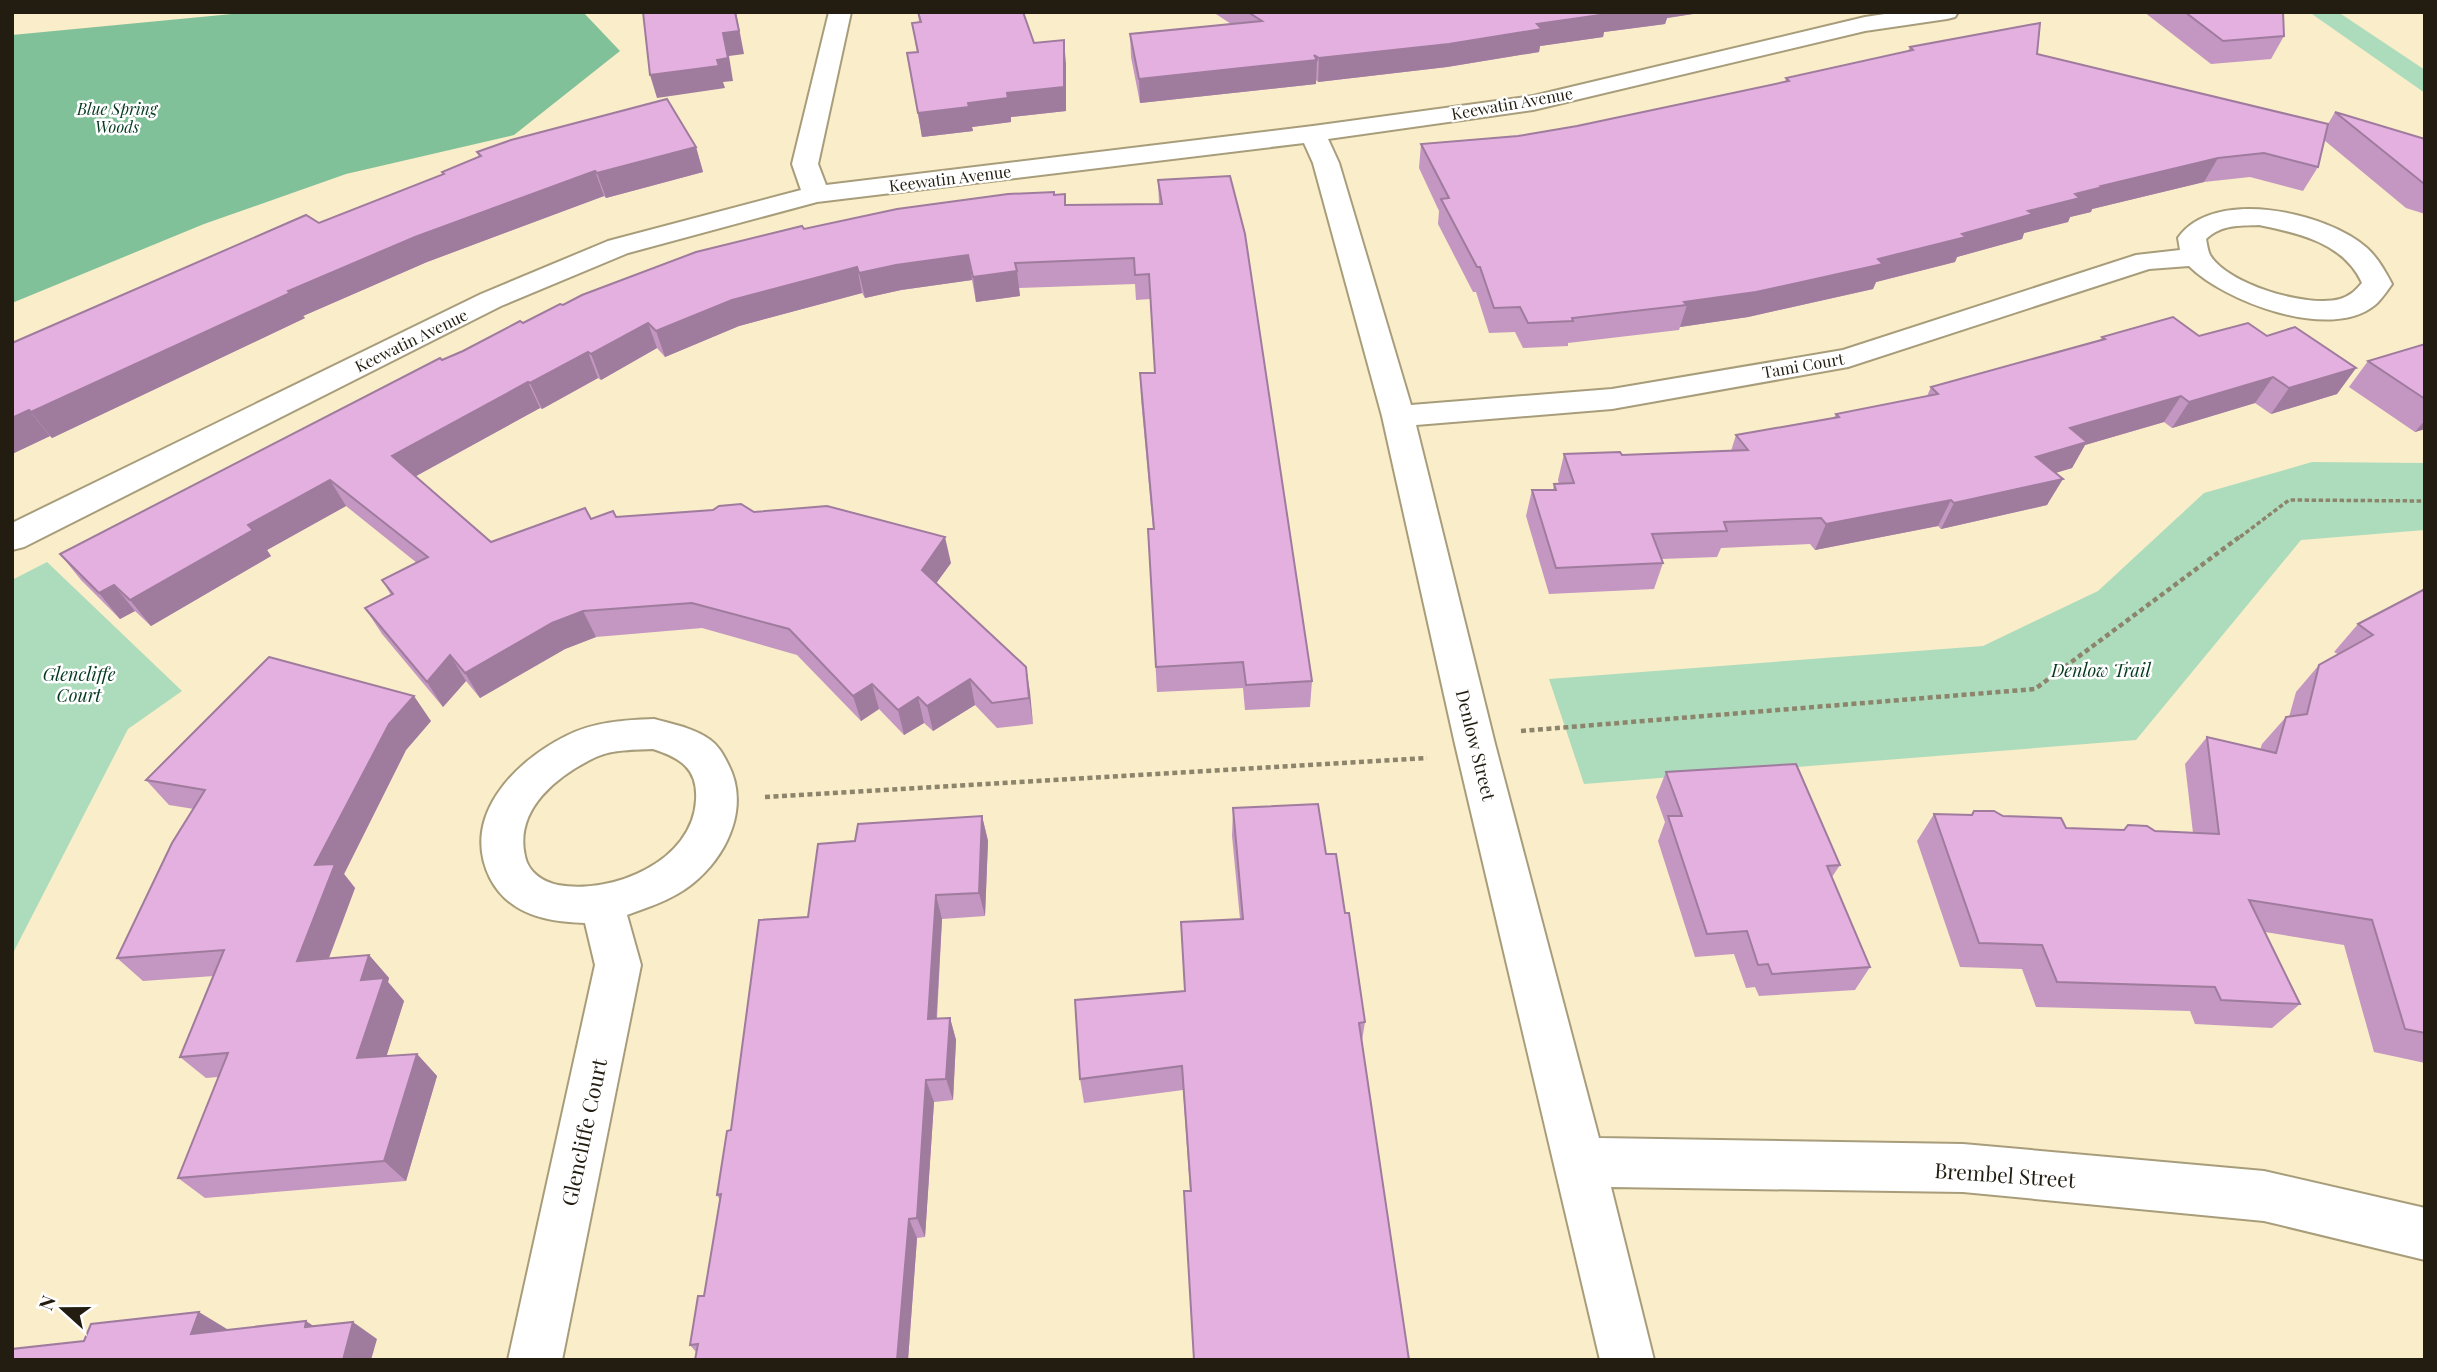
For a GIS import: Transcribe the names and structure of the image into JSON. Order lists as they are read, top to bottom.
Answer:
{
  "streets": {
    "street": [
      "Keewatin Avenue",
      "Tami Court",
      "Denlow Street",
      "Glencliffe Court",
      "Brembel Street"
    ]
  },
  "crossings": [
    ["Keewatin Avenue", "Denlow Street"],
    ["Tami Court", "Denlow Street"],
    ["Denlow Street", "Brembel Street"]
  ],
  "parks": ["Blue Spring Woods", "Denlow Trail", "Glencliffe Court"],
  "north": "left"
}
